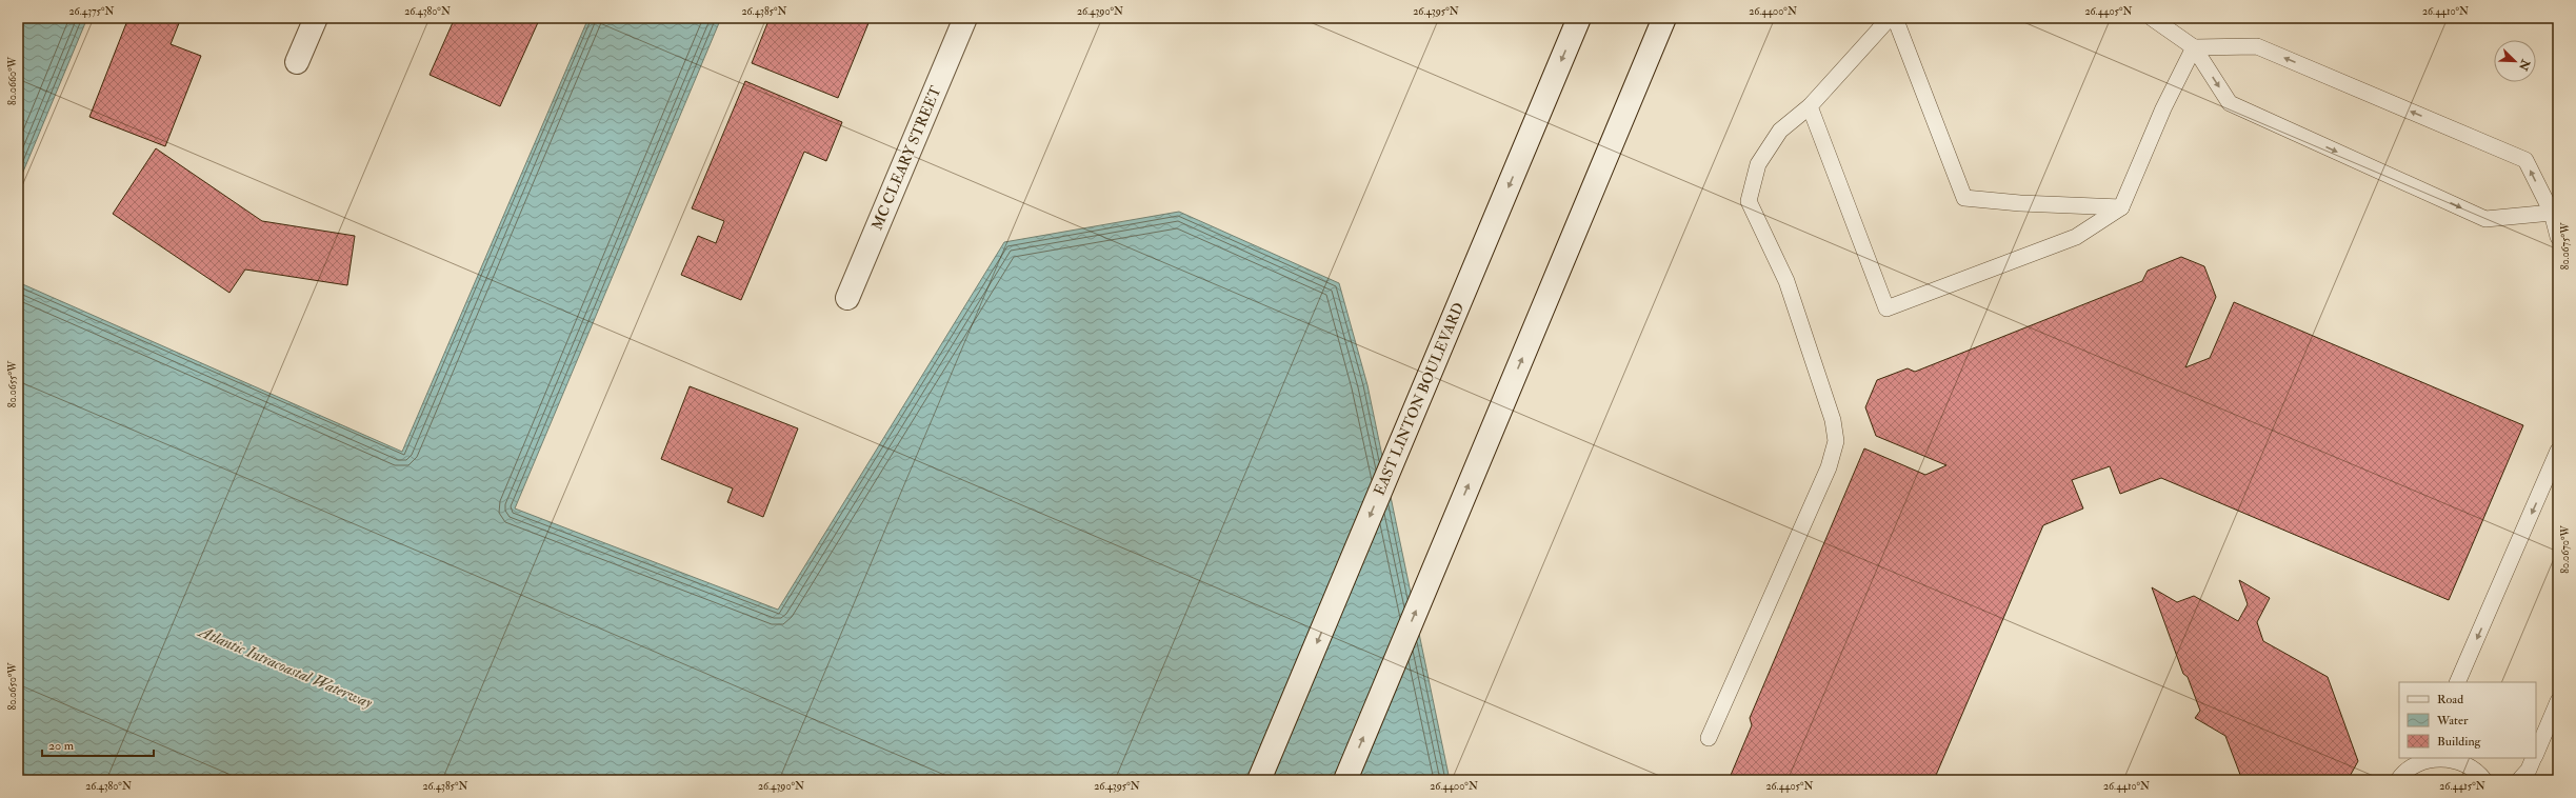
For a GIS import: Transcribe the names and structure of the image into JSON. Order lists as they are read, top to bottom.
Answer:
{
  "streets": {
    "main road": ["MC CLEARY STREET", "EAST LINTON BOULEVARD"]
  },
  "water": ["Atlantic Intracoastal Waterway"],
  "legend": ["Road", "Water", "Building"],
  "scale_bar": "20 m",
  "north": "bottom right",
  "coordinates": [
    "26.4375°N",
    "26.4380°N",
    "26.4385°N",
    "26.4390°N",
    "26.4395°N",
    "26.4400°N",
    "26.4405°N",
    "26.4410°N",
    "80.0660°W",
    "80.0675°W",
    "80.0655°W",
    "80.0670°W",
    "80.0650°W",
    "26.4415°N"
  ]
}
